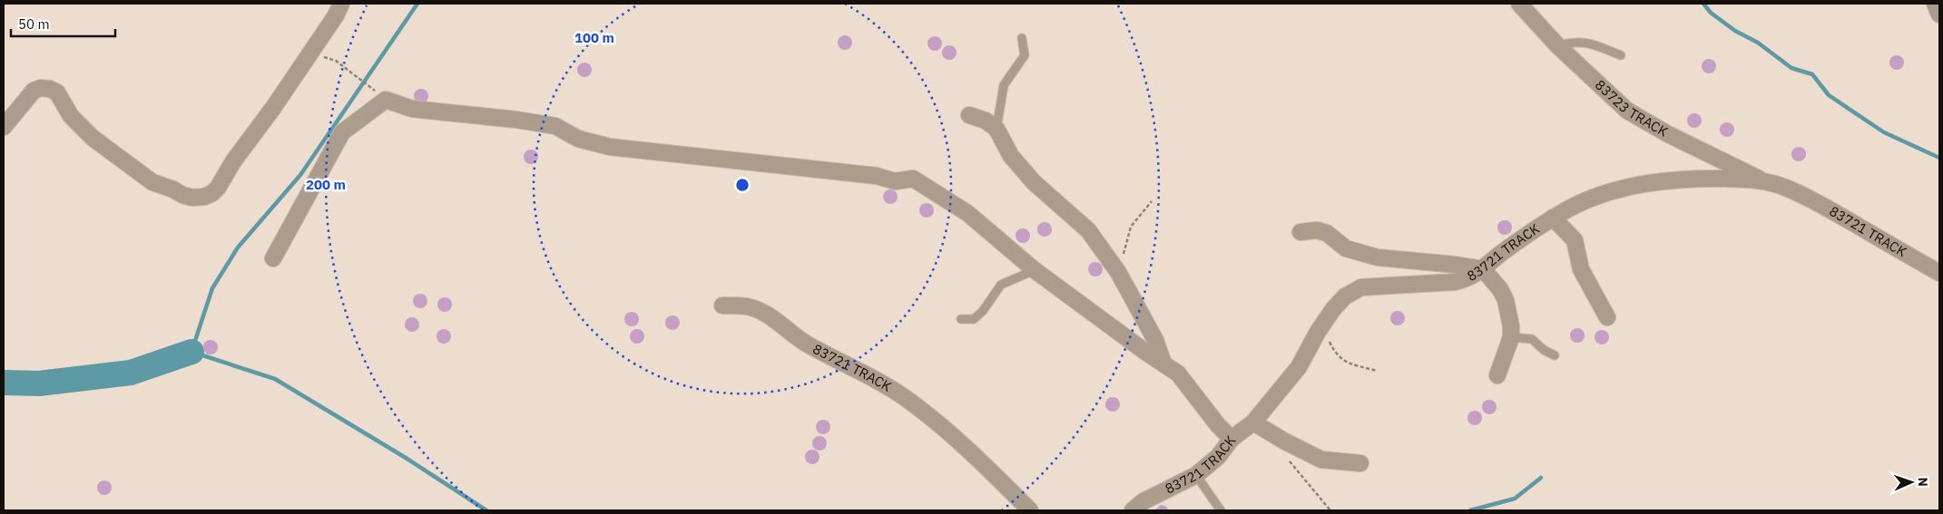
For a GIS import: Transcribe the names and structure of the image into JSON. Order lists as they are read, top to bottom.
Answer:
{
  "streets": {
    "street": ["83723 TRACK", "83721 TRACK"]
  },
  "crossings": [
    ["83723 TRACK", "83721 TRACK"]
  ],
  "scale_bar": "50 m",
  "north": "right",
  "rings": ["100 m", "200 m"]
}
